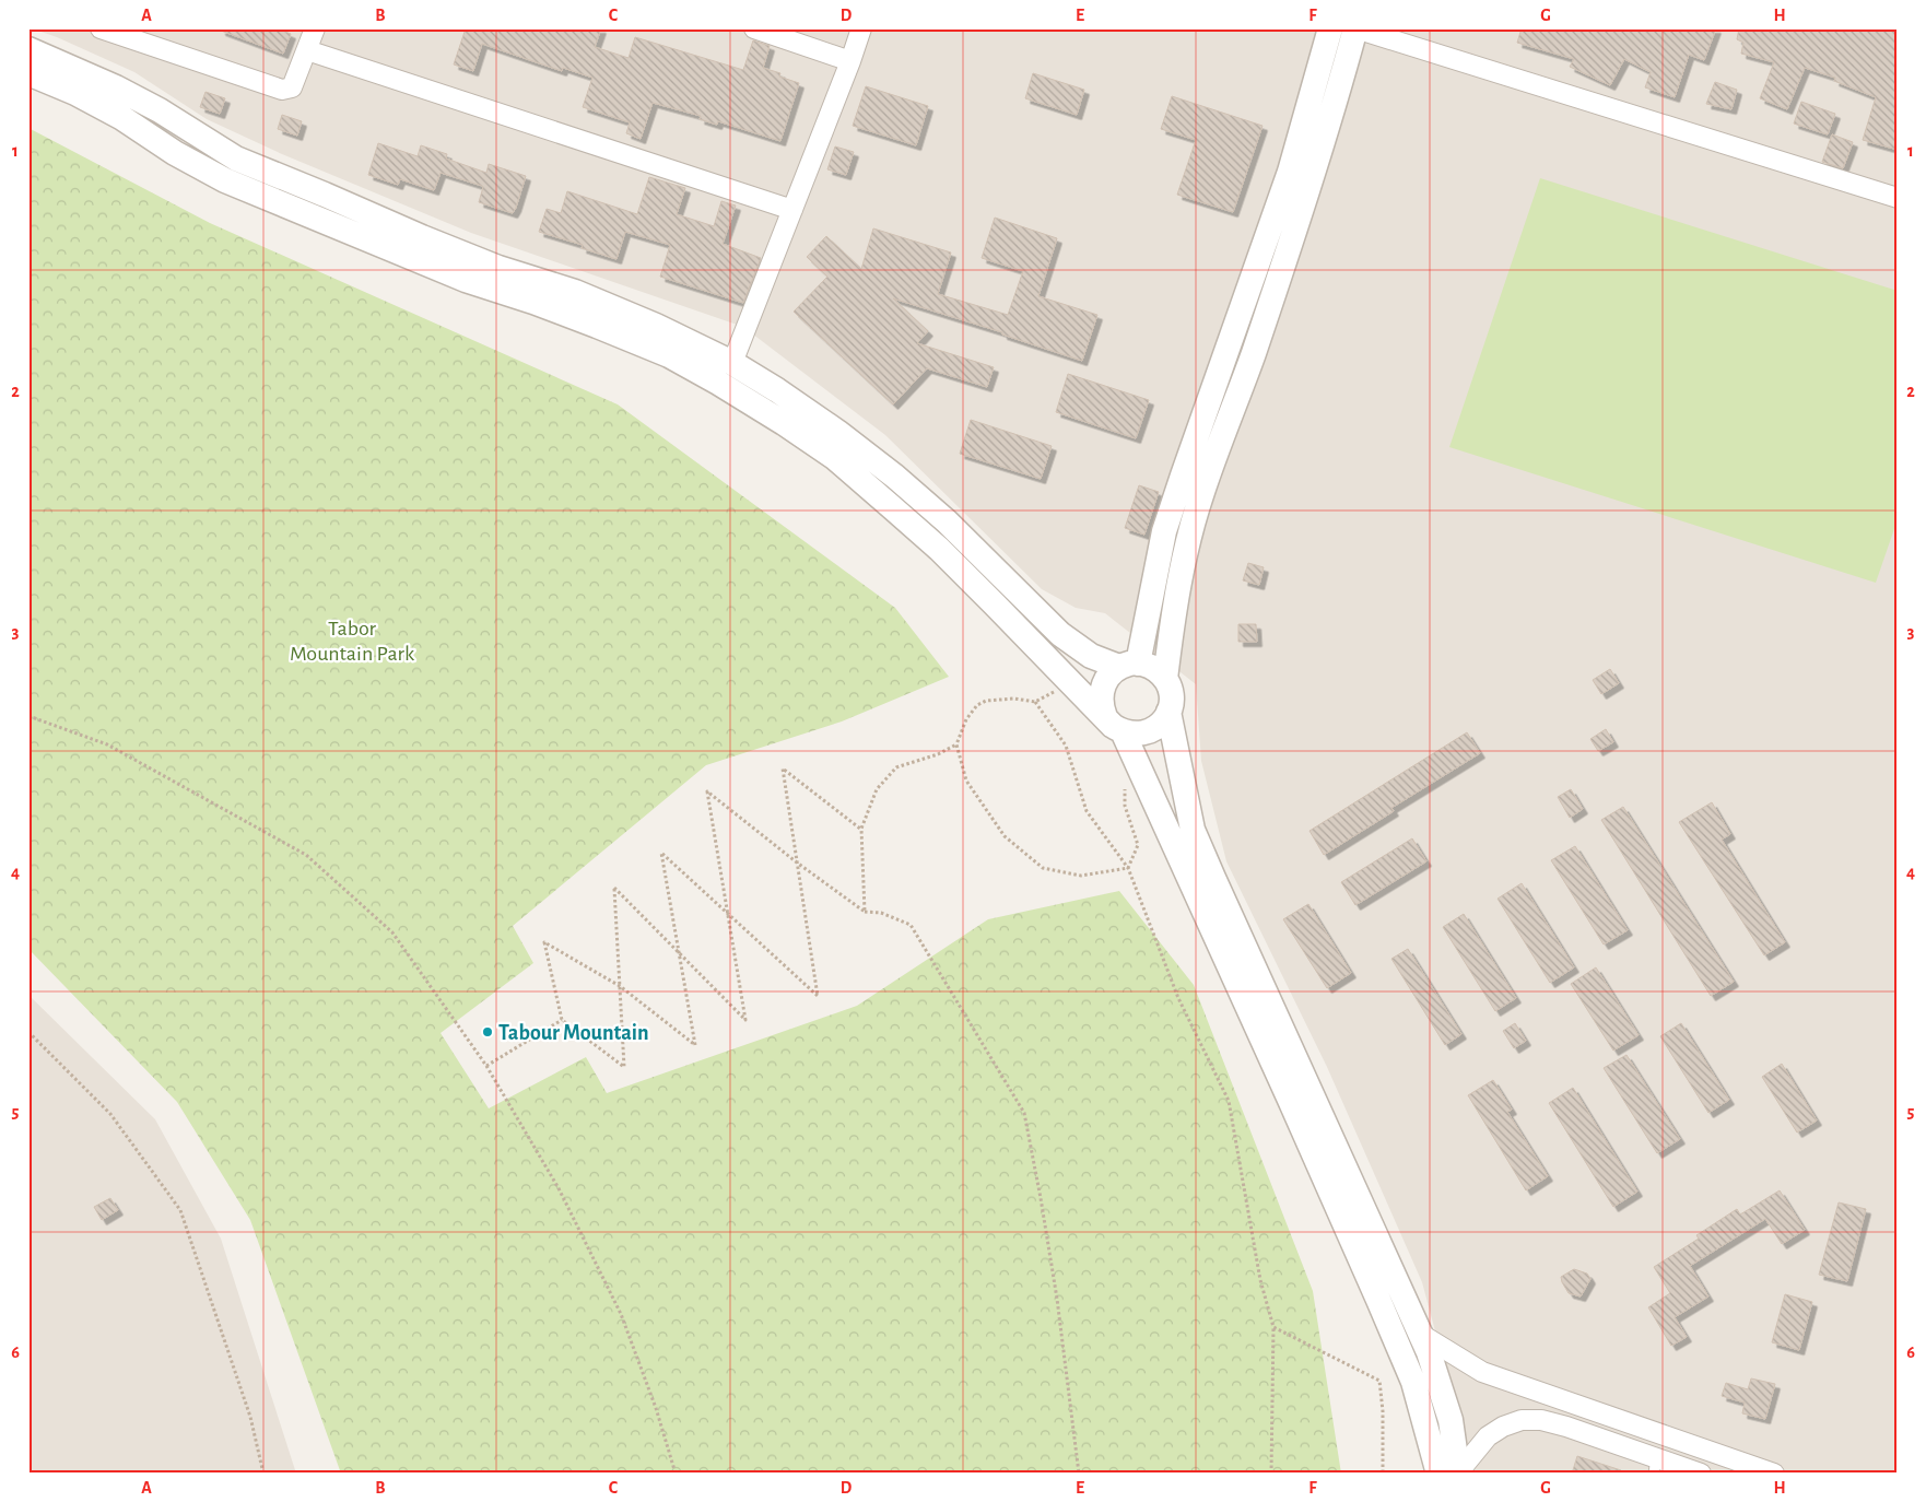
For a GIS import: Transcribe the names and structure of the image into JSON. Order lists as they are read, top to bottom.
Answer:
{
  "parks": ["Tabor Mountain Park"],
  "places": ["Tabour Mountain"],
  "grid": {
    "columns": [
      "A",
      "B",
      "C",
      "D",
      "E",
      "F",
      "G",
      "H"
    ],
    "rows": [
      "1",
      "2",
      "3",
      "4",
      "5",
      "6"
    ]
  }
}
